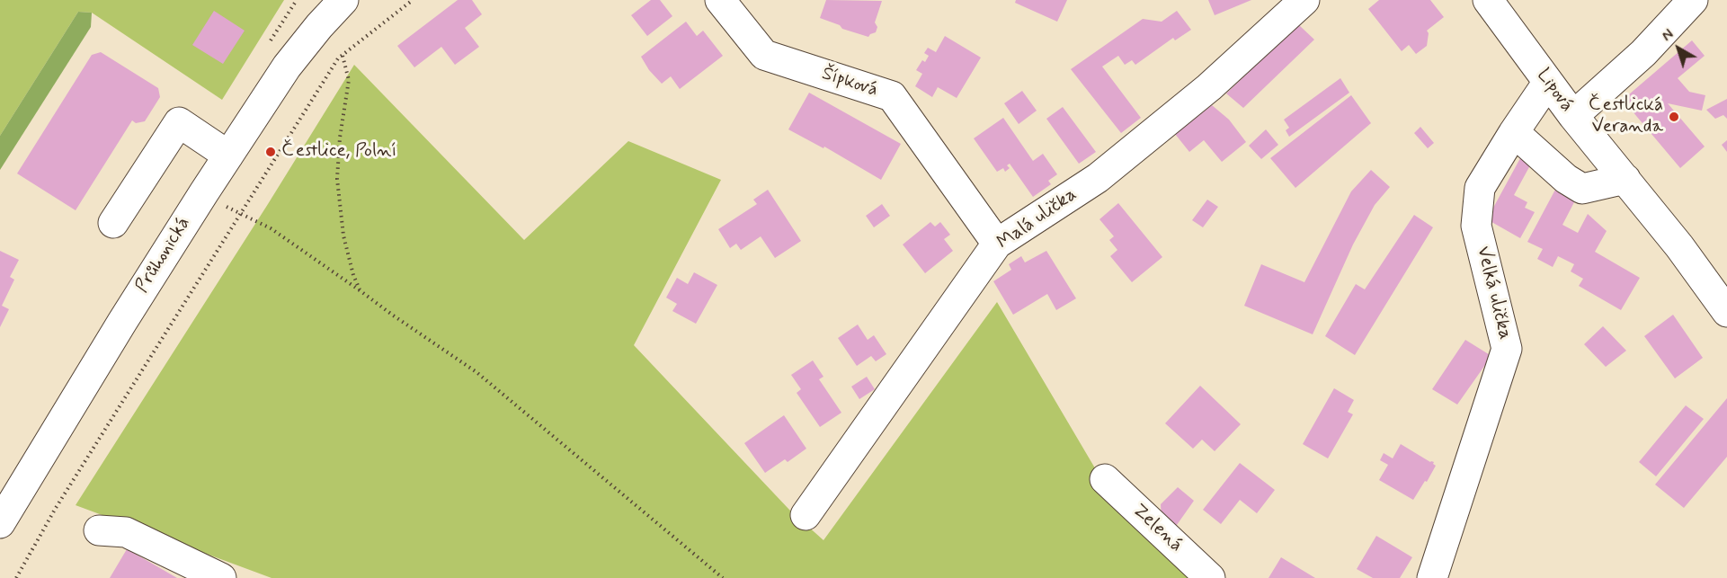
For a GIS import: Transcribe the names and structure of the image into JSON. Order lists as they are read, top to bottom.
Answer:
{
  "streets": {
    "street": [
      "Šípková",
      "Lipová",
      "Malá ulička",
      "Průhonická",
      "Velká ulička",
      "Zelená"
    ]
  },
  "crossings": [
    ["Šípková", "Malá ulička"],
    ["Lipová", "Velká ulička"]
  ],
  "places": ["Čestlická Veranda", "Čestlice, Polní"],
  "north": "top left"
}
